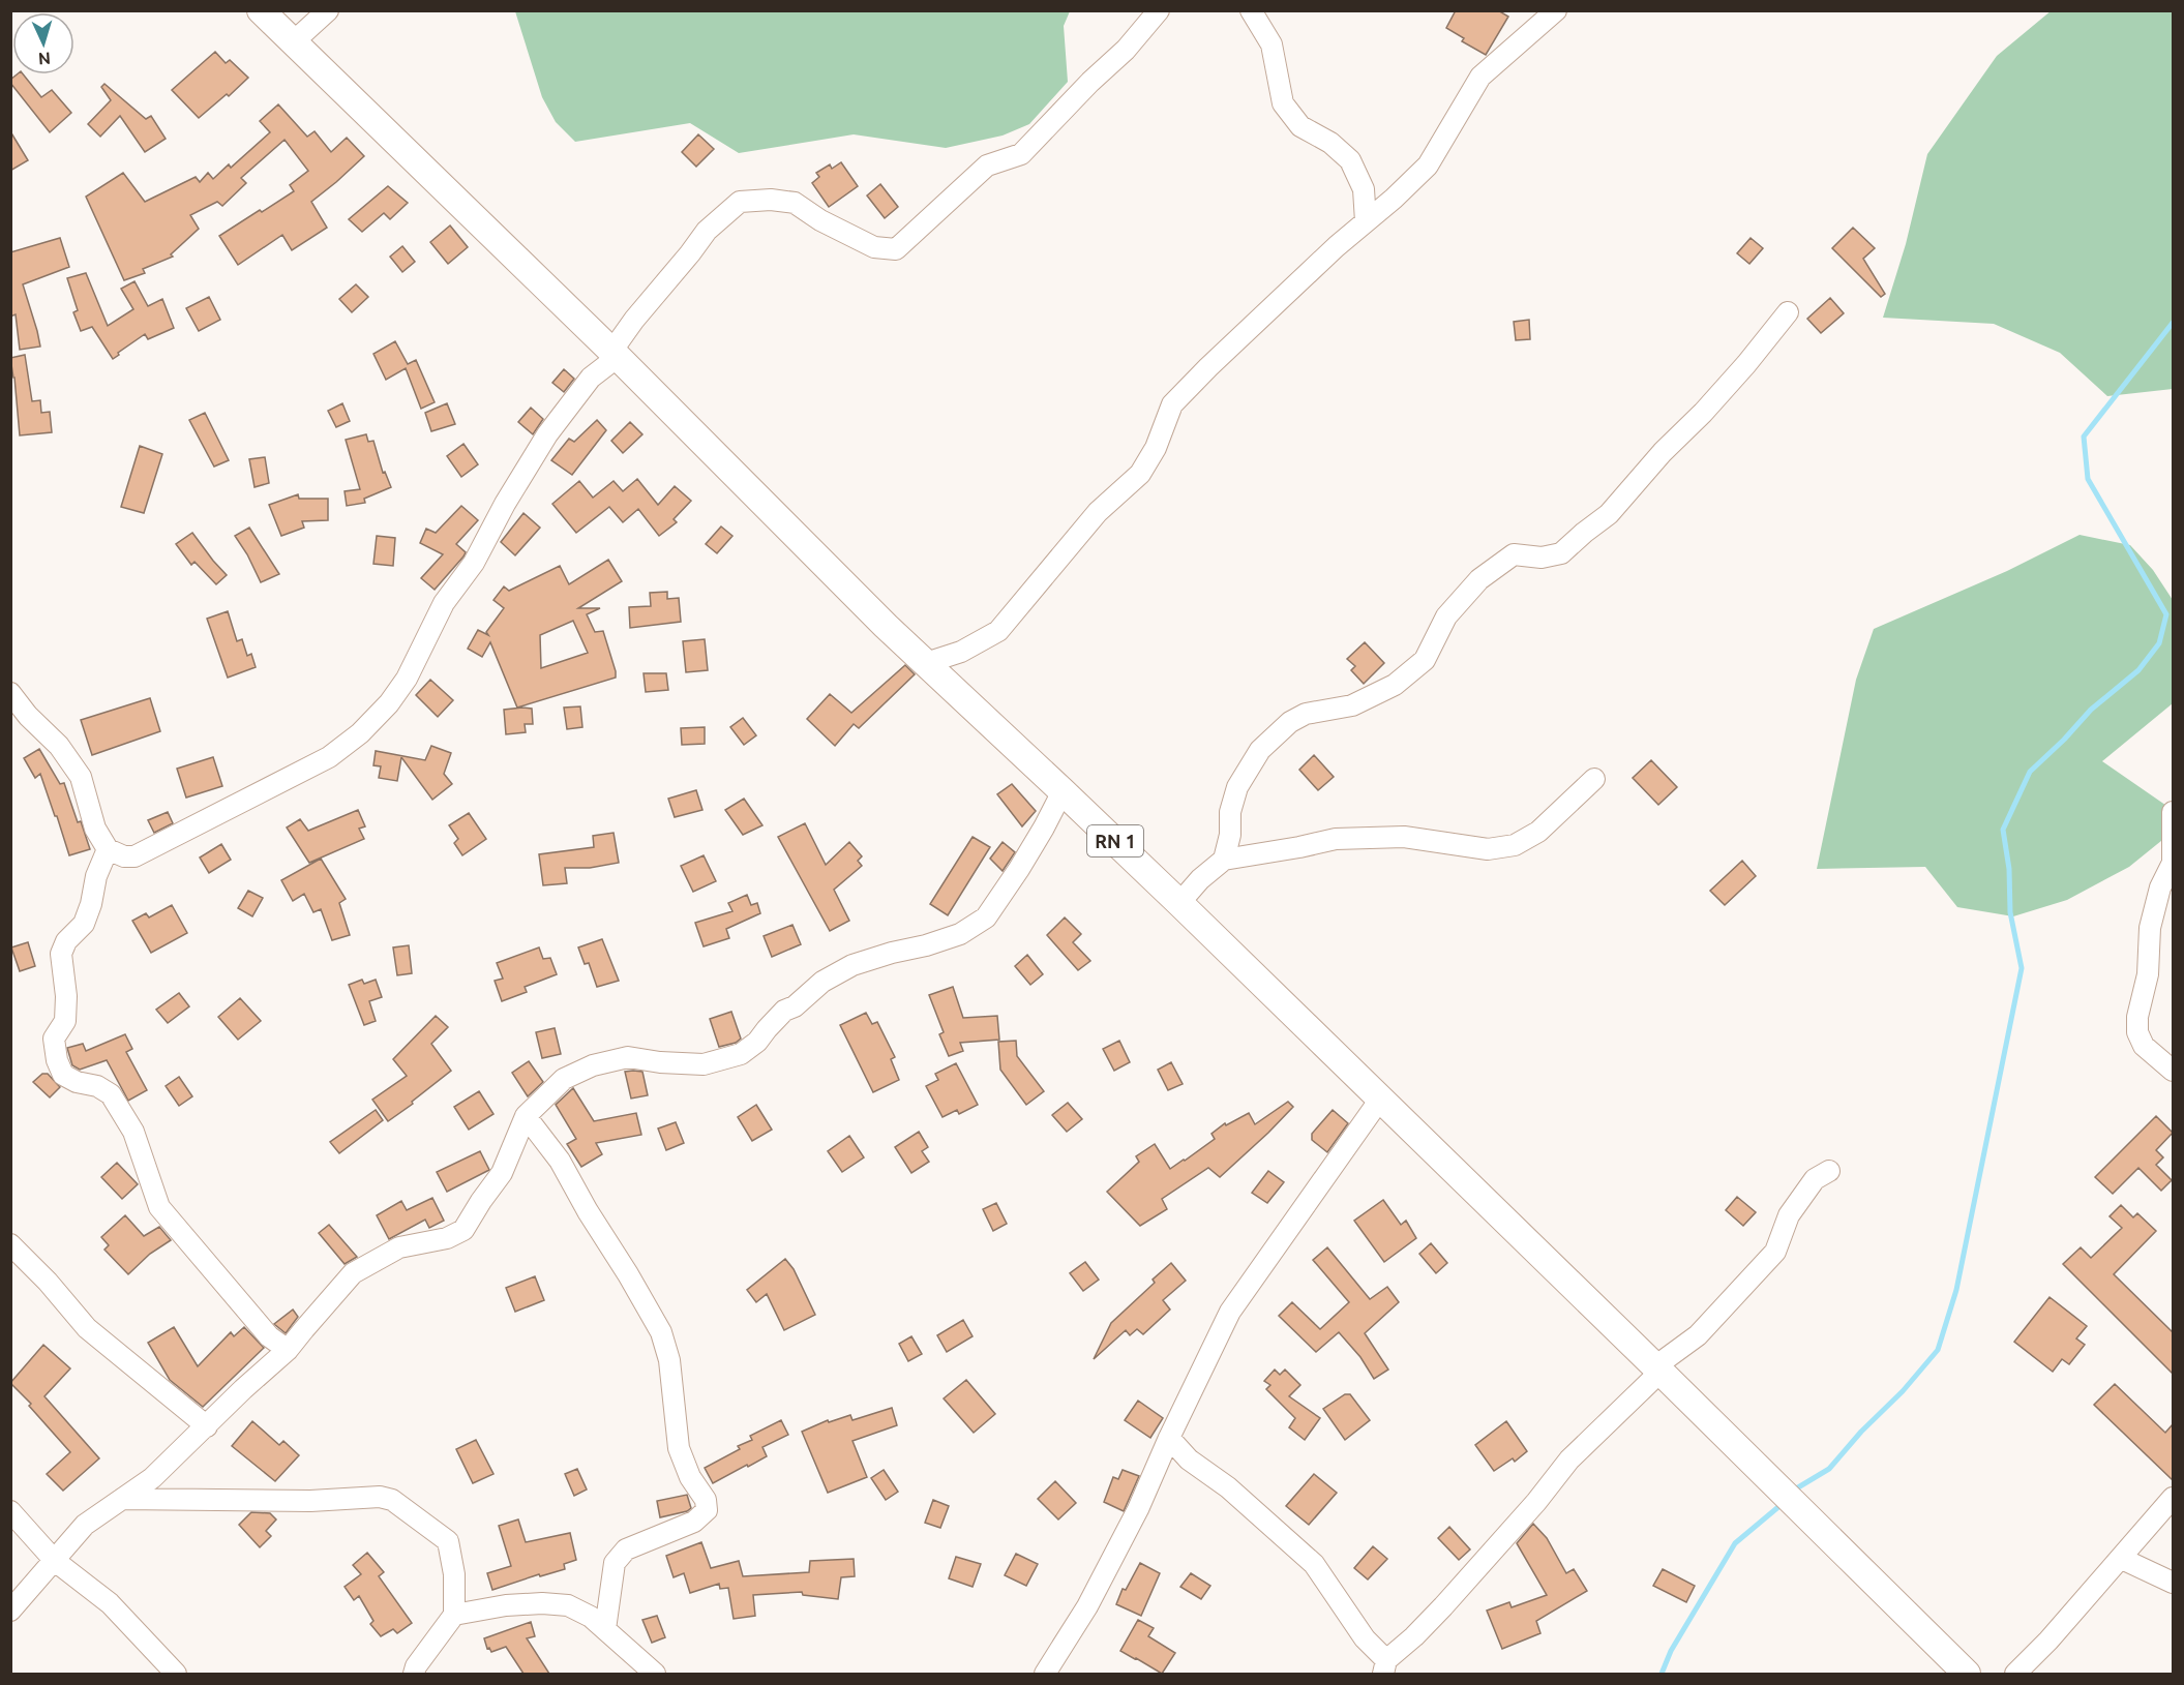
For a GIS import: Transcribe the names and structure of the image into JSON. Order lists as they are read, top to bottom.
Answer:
{
  "streets": {
    "main road": ["RN 1"]
  },
  "north": "bottom"
}
